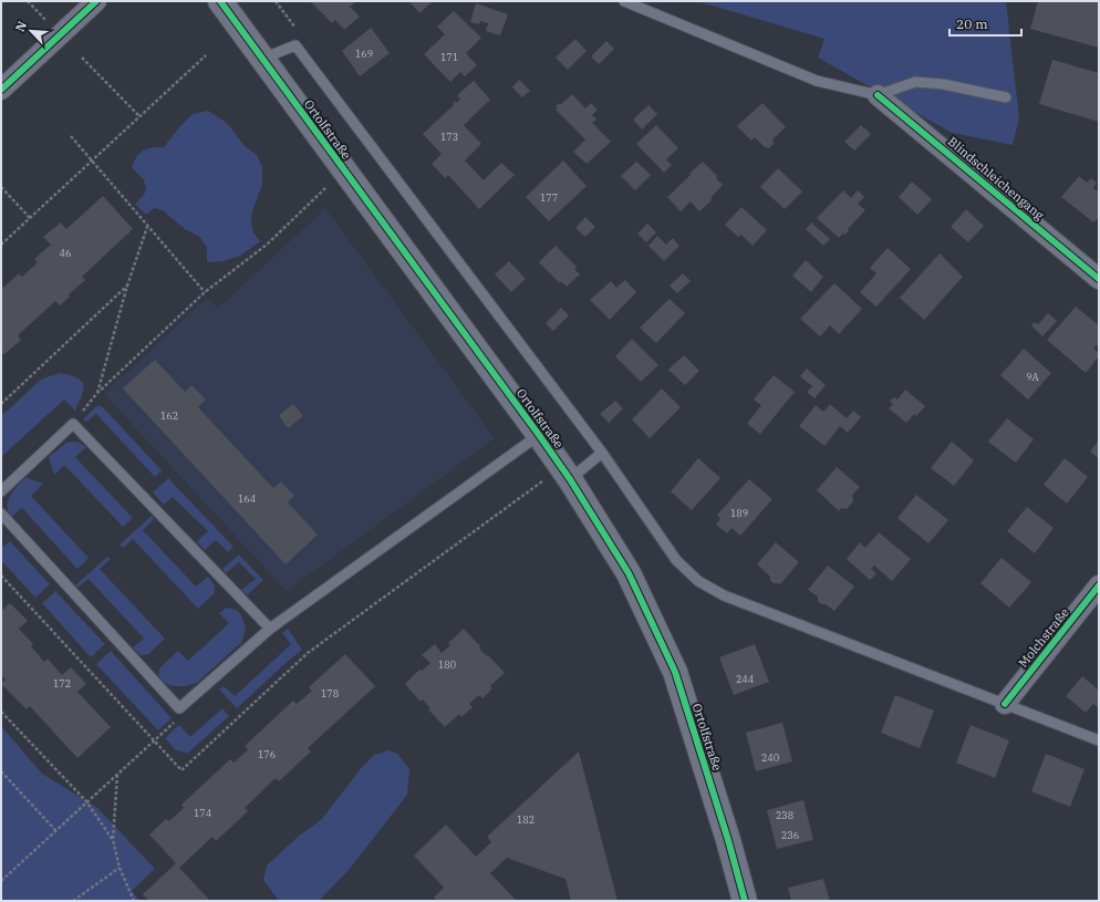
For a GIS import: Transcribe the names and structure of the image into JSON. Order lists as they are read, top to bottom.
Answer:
{
  "streets": {
    "street": ["Ortolfstraße", "Blindschleichengang", "Molchstraße"]
  },
  "house_numbers": [
    "169",
    "171",
    "173",
    "177",
    "46",
    "9A",
    "162",
    "164",
    "189",
    "180",
    "244",
    "172",
    "178",
    "176",
    "240",
    "174",
    "238",
    "182",
    "236"
  ],
  "scale_bar": "20 m",
  "north": "top left"
}
